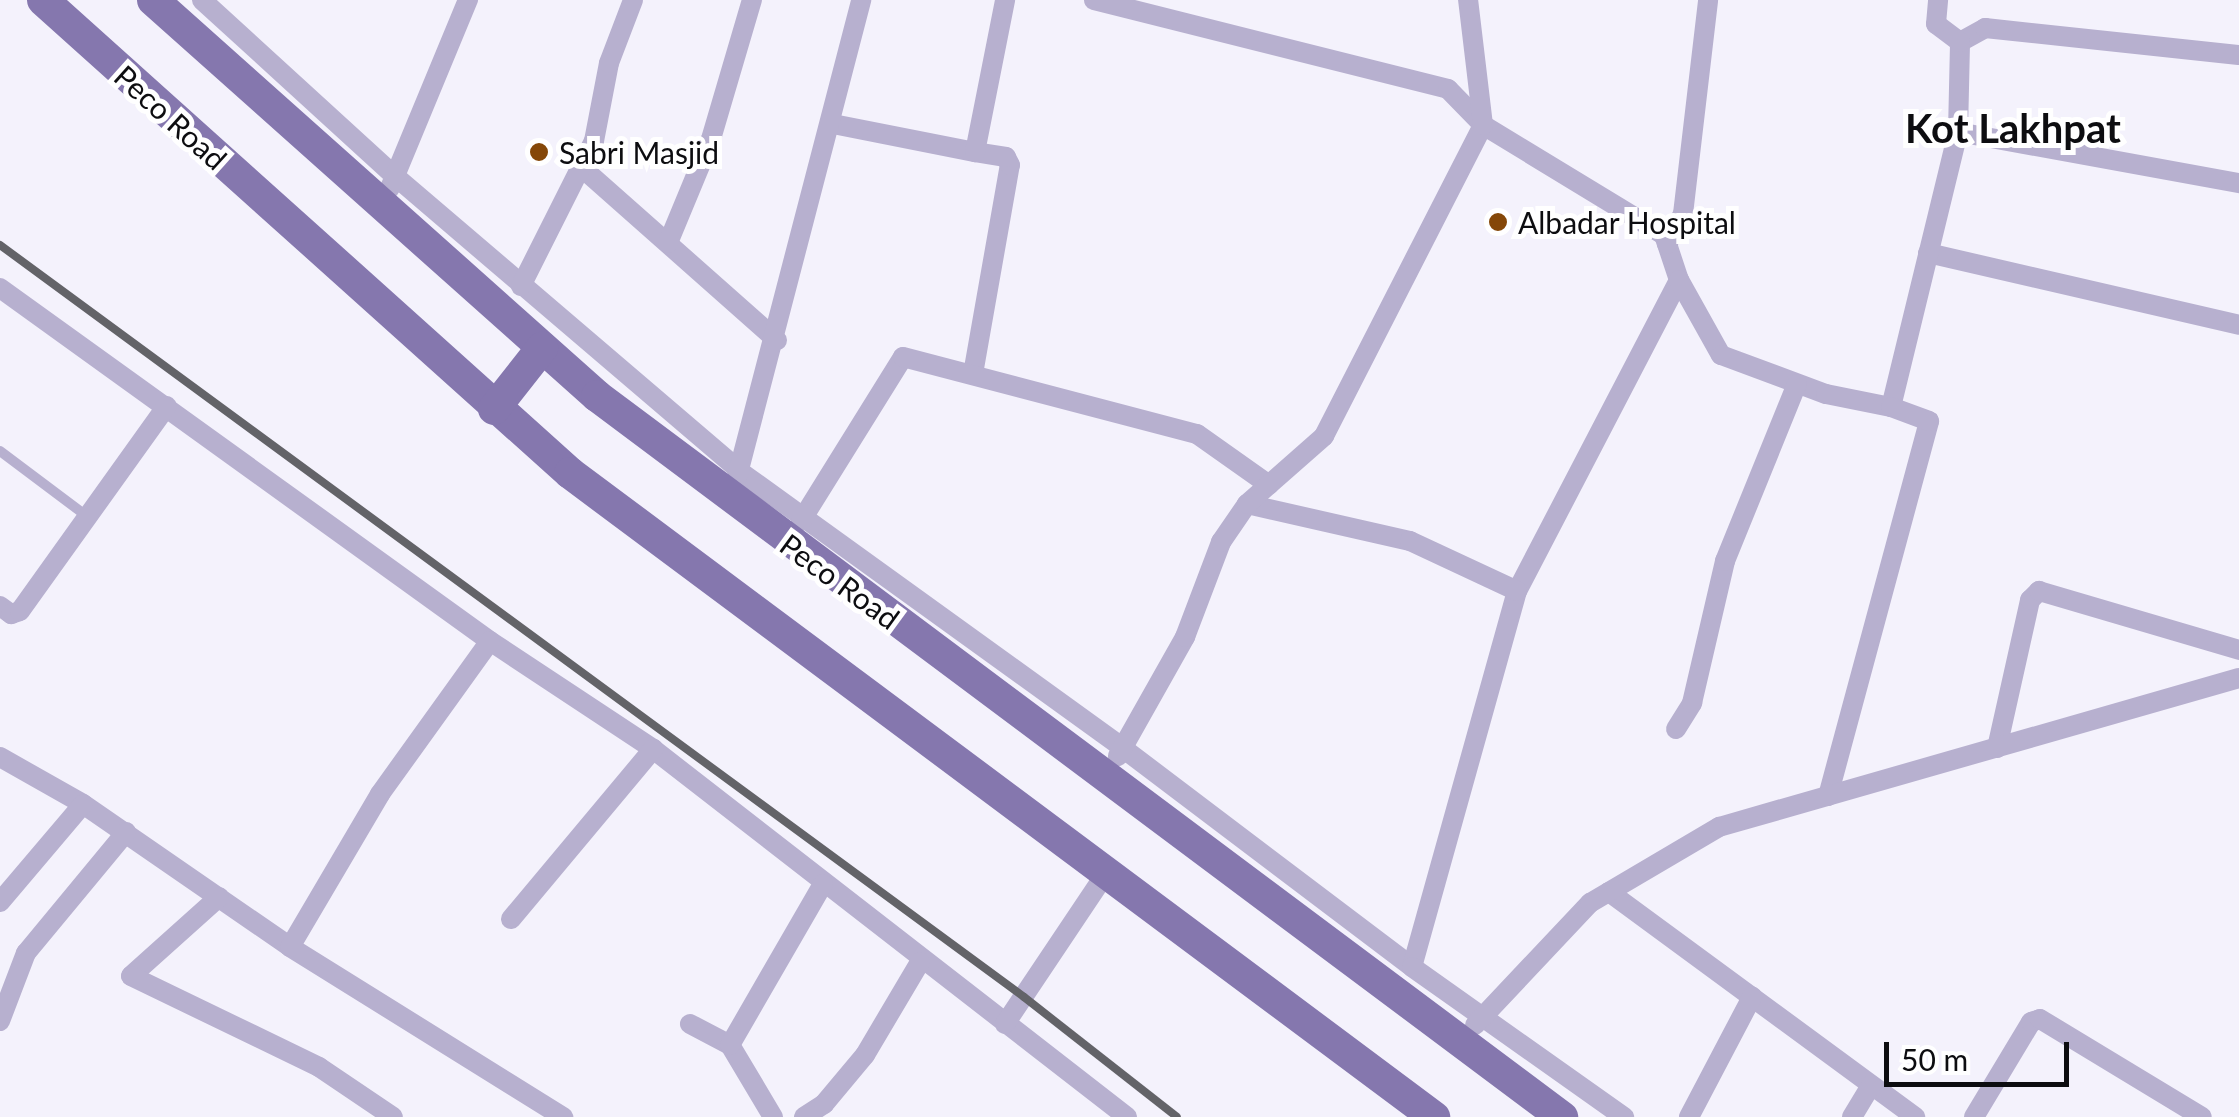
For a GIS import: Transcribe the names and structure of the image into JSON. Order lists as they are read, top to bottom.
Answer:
{
  "streets": {
    "main road": ["Peco Road"]
  },
  "districts": ["Kot Lakhpat"],
  "places": ["Sabri Masjid", "Albadar Hospital"],
  "scale_bar": "50 m"
}
